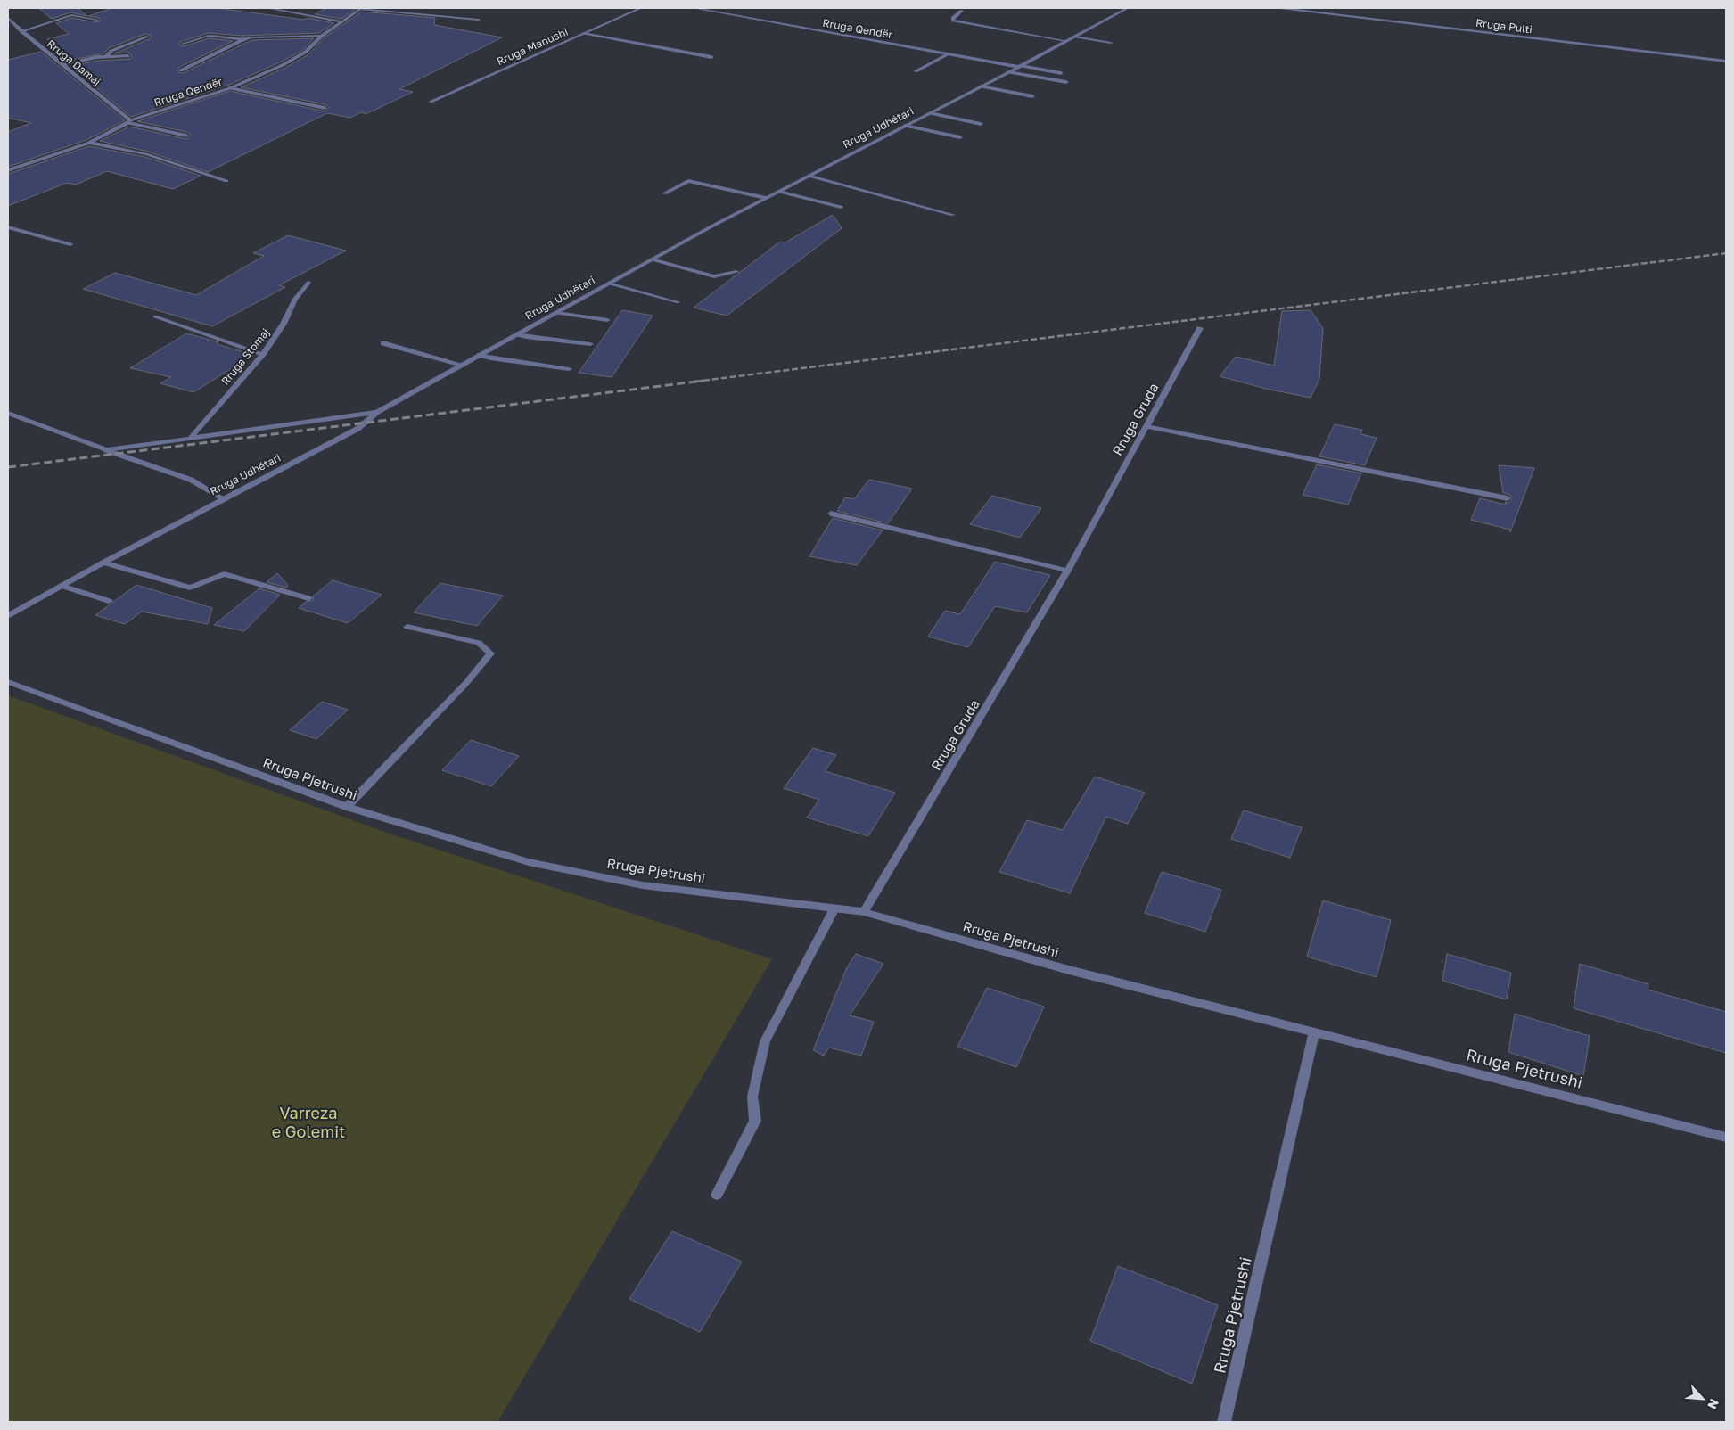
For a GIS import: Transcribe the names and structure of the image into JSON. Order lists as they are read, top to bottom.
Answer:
{
  "streets": {
    "street": [
      "Rruga Pulti",
      "Rruga Qendër",
      "Rruga Manushi",
      "Rruga Damaj",
      "Rruga Udhëtari",
      "Rruga Stomaj",
      "Rruga Gruda",
      "Rruga Pjetrushi"
    ]
  },
  "crossings": [
    ["Rruga Qendër", "Rruga Damaj"],
    ["Rruga Qendër", "Rruga Udhëtari"],
    ["Rruga Gruda", "Rruga Pjetrushi"]
  ],
  "parks": ["Varreza e Golemit"],
  "north": "bottom right"
}
